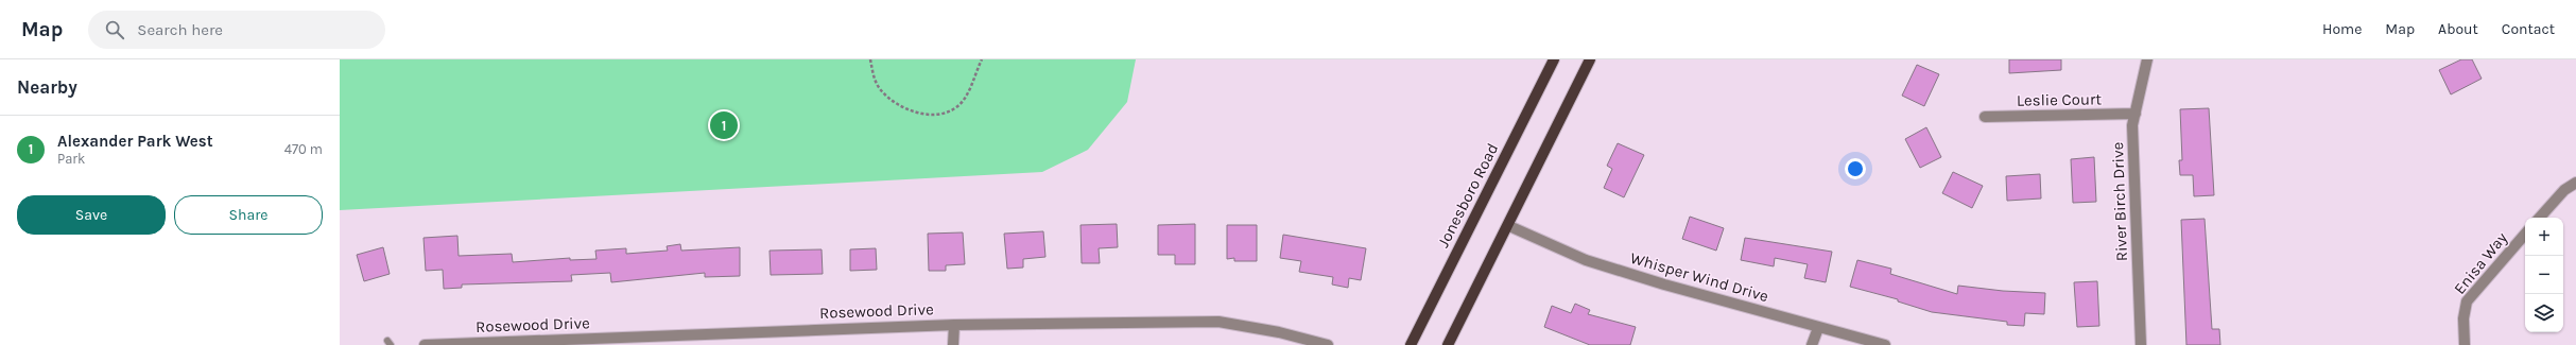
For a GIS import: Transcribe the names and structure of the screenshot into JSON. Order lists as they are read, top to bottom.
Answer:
{
  "streets": {
    "main road": ["Jonesboro Road"],
    "street": [
      "Leslie Court",
      "River Birch Drive",
      "Enisa Way",
      "Whisper Wind Drive",
      "Rosewood Drive"
    ]
  },
  "crossings": [
    ["Leslie Court", "River Birch Drive"]
  ],
  "page": {
    "header": "Map",
    "search": "Search here",
    "nav": [
      "Home",
      "Map",
      "About",
      "Contact"
    ],
    "heading": "Nearby",
    "pins": "1",
    "list": [
      {
        "mark": "1",
        "name": "Alexander Park West",
        "note": "Park",
        "value": "470 m"
      }
    ],
    "buttons": ["Save", "Share"],
    "map_buttons": ["+", "−"]
  }
}
